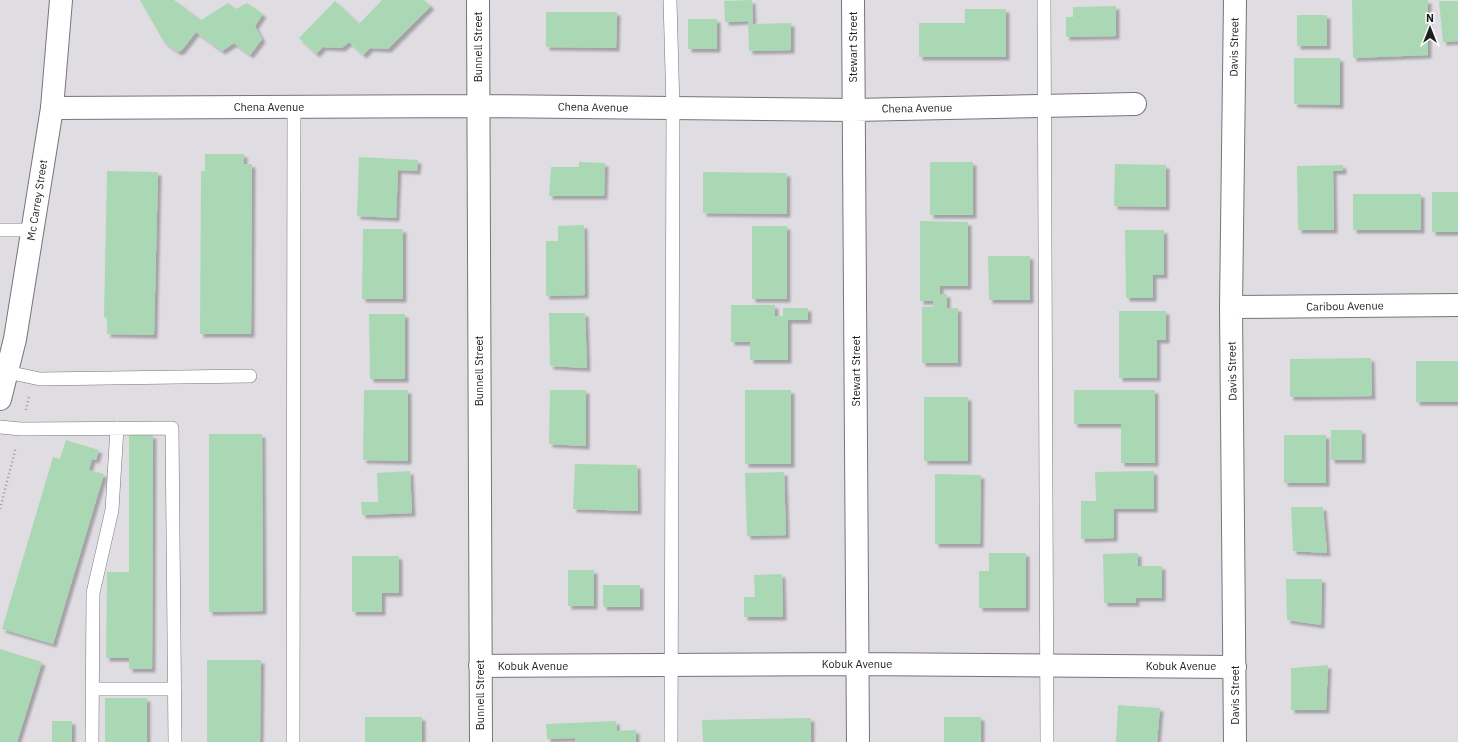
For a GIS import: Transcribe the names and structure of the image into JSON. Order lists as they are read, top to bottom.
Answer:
{
  "streets": {
    "street": [
      "Bunnell Street",
      "Stewart Street",
      "Davis Street",
      "Chena Avenue",
      "Mc Carrey Street",
      "Caribou Avenue",
      "Kobuk Avenue"
    ]
  },
  "crossings": [
    ["Bunnell Street", "Chena Avenue"],
    ["Bunnell Street", "Kobuk Avenue"],
    ["Stewart Street", "Chena Avenue"],
    ["Stewart Street", "Kobuk Avenue"],
    ["Davis Street", "Caribou Avenue"],
    ["Davis Street", "Kobuk Avenue"],
    ["Chena Avenue", "Mc Carrey Street"]
  ],
  "north": "top"
}
